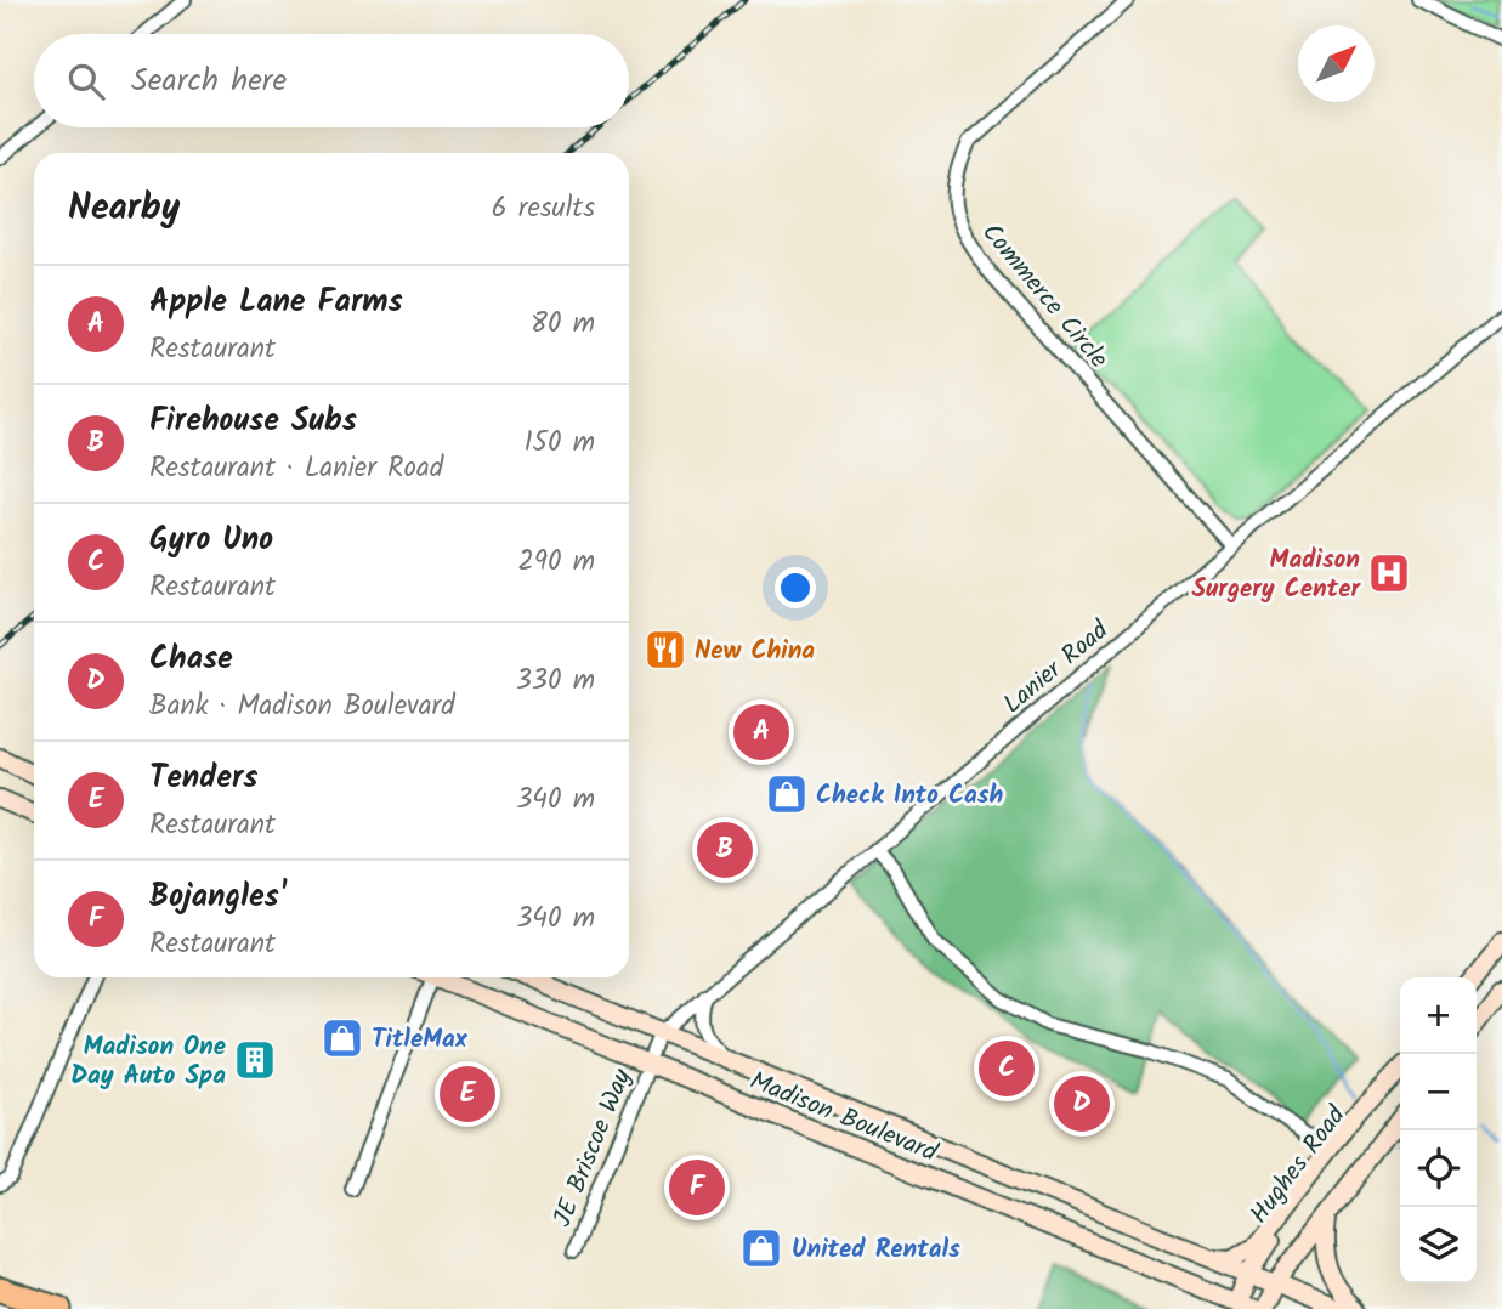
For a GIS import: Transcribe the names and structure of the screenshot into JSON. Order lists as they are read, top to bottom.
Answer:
{
  "streets": {
    "main road": ["Madison Boulevard", "Hughes Road"],
    "street": ["Commerce Circle", "Lanier Road", "JE Briscoe Way"]
  },
  "crossings": [
    ["Commerce Circle", "Lanier Road"],
    ["Lanier Road", "Madison Boulevard"],
    ["Lanier Road", "JE Briscoe Way"],
    ["Madison Boulevard", "JE Briscoe Way"],
    ["Madison Boulevard", "Hughes Road"]
  ],
  "places": {
    "hospital": ["Madison Surgery Center"],
    "restaurant": ["New China"],
    "shop": ["Check Into Cash", "TitleMax", "United Rentals"],
    "building": ["Madison One Day Auto Spa"]
  },
  "north": "top right",
  "page": {
    "search": "Search here",
    "heading": ["Nearby", "6 results"],
    "list": [
      {
        "mark": "A",
        "name": "Apple Lane Farms",
        "note": "Restaurant",
        "value": "80 m"
      },
      {
        "mark": "B",
        "name": "Firehouse Subs",
        "note": "Restaurant · Lanier Road",
        "value": "150 m"
      },
      {
        "mark": "C",
        "name": "Gyro Uno",
        "note": "Restaurant",
        "value": "290 m"
      },
      {
        "mark": "D",
        "name": "Chase",
        "note": "Bank · Madison Boulevard",
        "value": "330 m"
      },
      {
        "mark": "E",
        "name": "Tenders",
        "note": "Restaurant",
        "value": "340 m"
      },
      {
        "mark": "F",
        "name": "Bojangles'",
        "note": "Restaurant",
        "value": "340 m"
      }
    ],
    "pins": [
      "A",
      "B",
      "C",
      "E",
      "D",
      "F"
    ],
    "map_buttons": ["+", "−"]
  }
}
